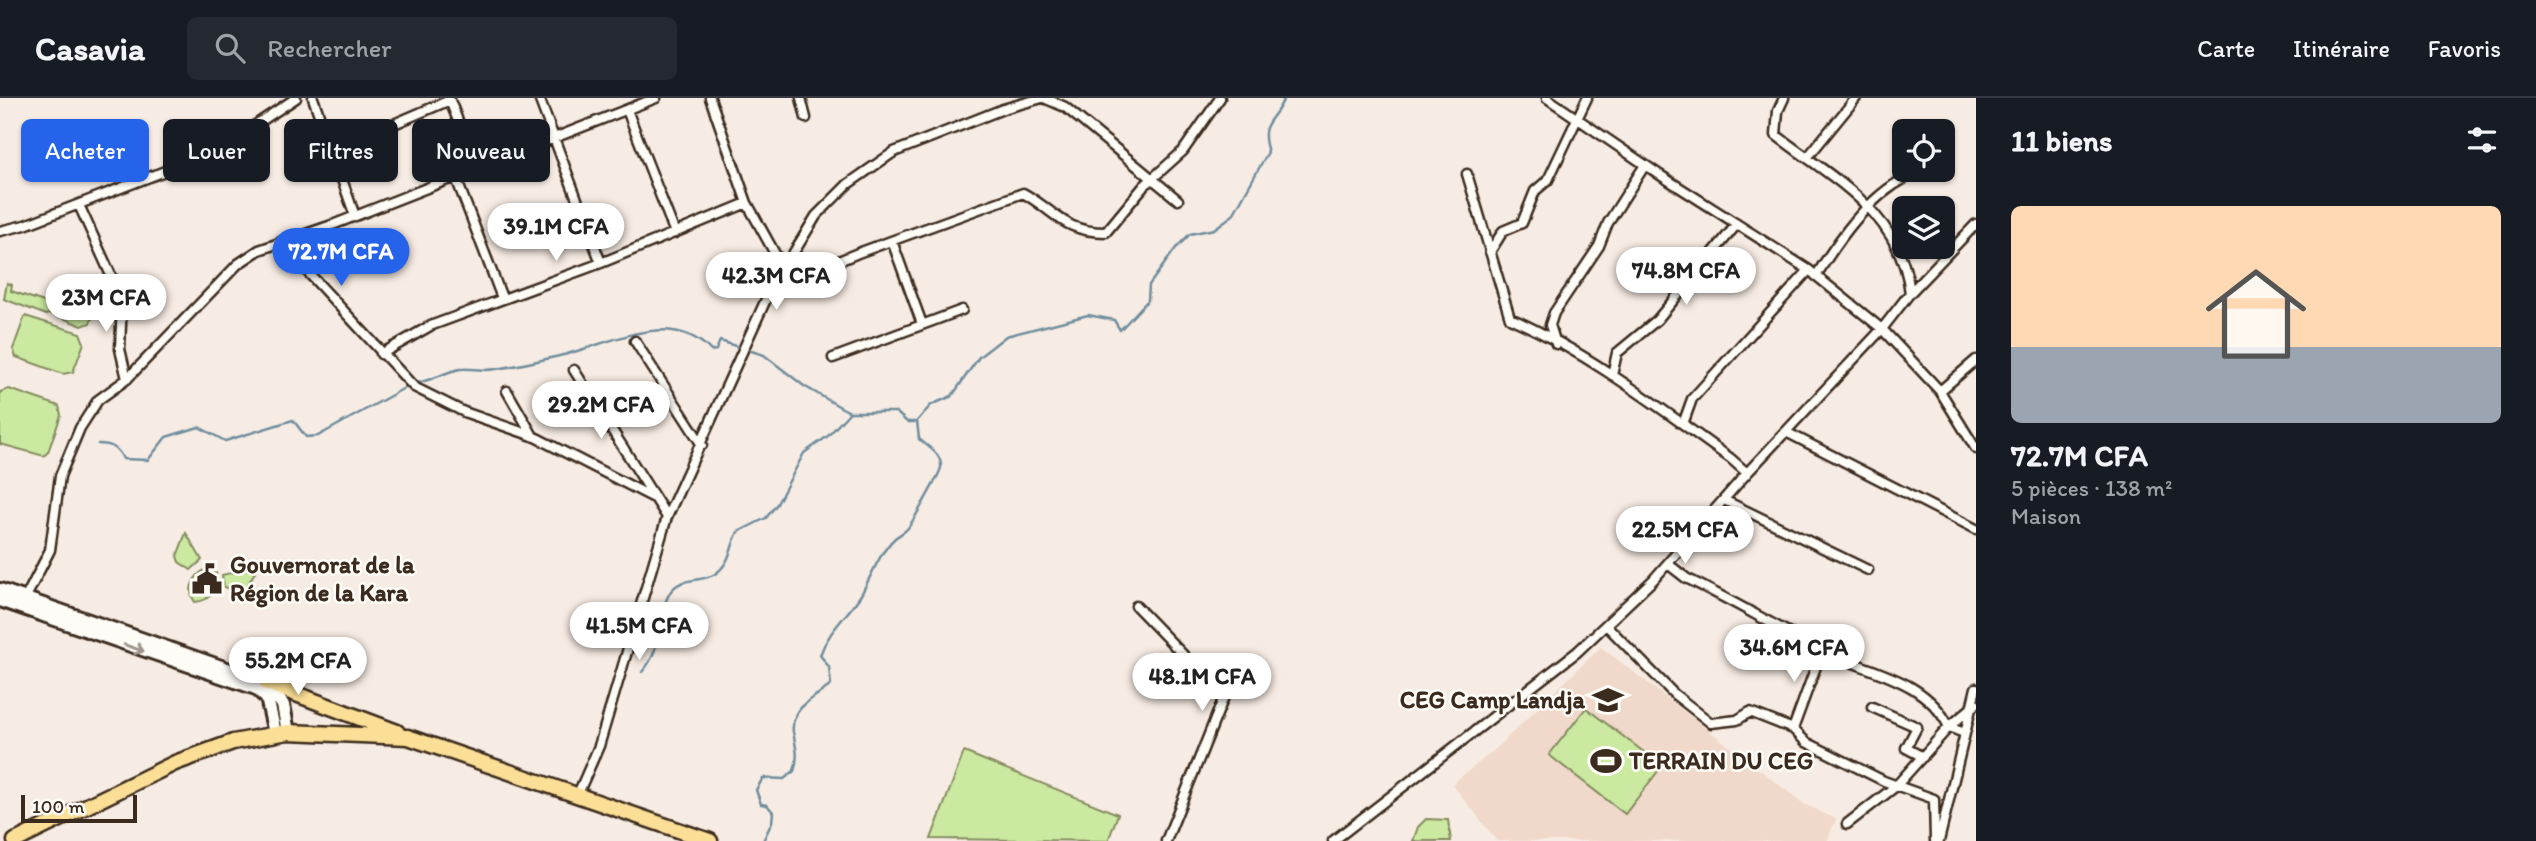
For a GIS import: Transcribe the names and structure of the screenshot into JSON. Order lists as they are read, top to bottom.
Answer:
{
  "places": {
    "public building": ["Gouvernorat de la Région de la Kara"],
    "school or university": ["CEG Camp Landja"],
    "sports": ["TERRAIN DU CEG"]
  },
  "scale_bar": "100 m",
  "page": {
    "header": "Casavia",
    "search": "Rechercher",
    "nav": ["Carte", "Itinéraire", "Favoris"],
    "heading": "11 biens",
    "chip": [
      "Acheter",
      "Louer",
      "Filtres",
      "Nouveau"
    ],
    "list": [
      {
        "name": "72.7M CFA",
        "note": "5 pièces · 138 m² · Maison"
      }
    ],
    "price": [
      "39.1M CFA",
      "72.7M CFA",
      "74.8M CFA",
      "42.3M CFA",
      "23M CFA",
      "29.2M CFA",
      "22.5M CFA",
      "41.5M CFA",
      "34.6M CFA",
      "55.2M CFA",
      "48.1M CFA"
    ],
    "scale": "100 m"
  }
}
